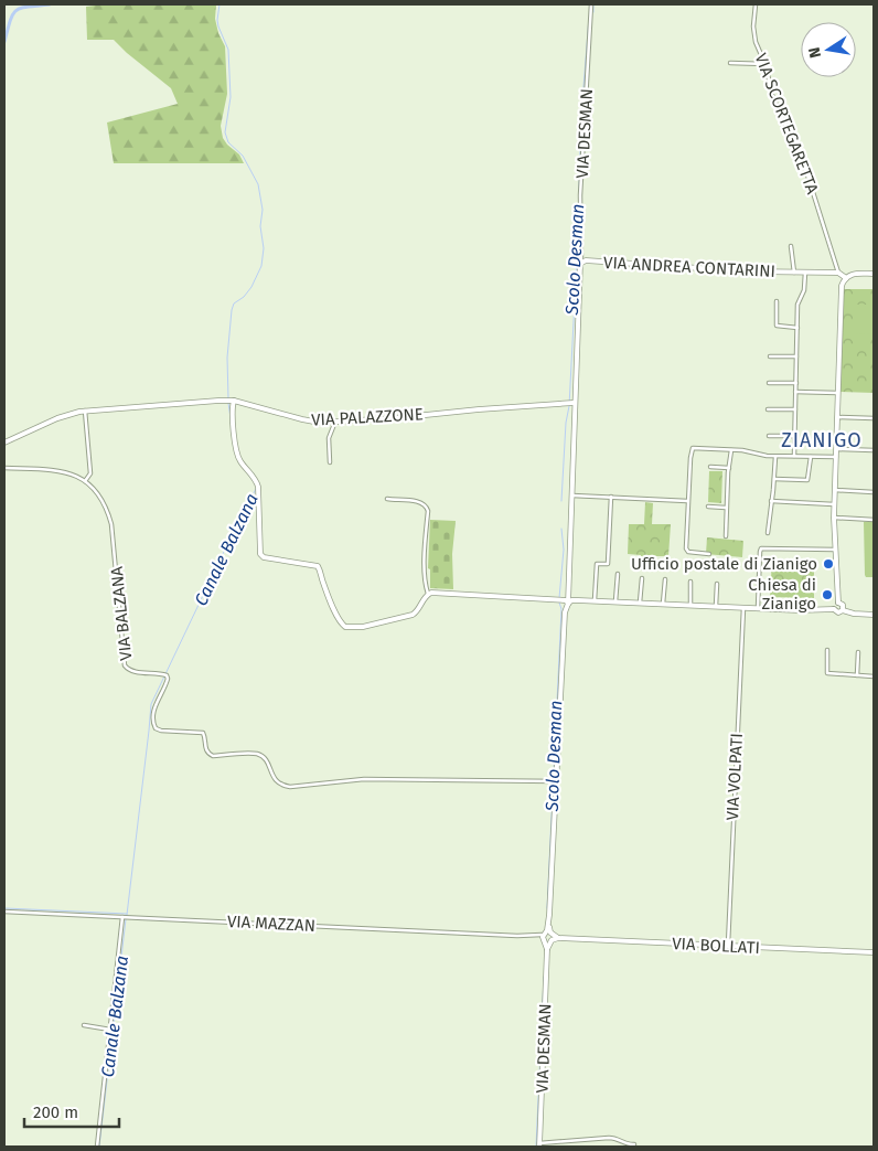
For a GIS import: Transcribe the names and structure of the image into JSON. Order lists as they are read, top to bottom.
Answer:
{
  "streets": {
    "street": [
      "VIA SCORTEGARETTA",
      "VIA DESMAN",
      "VIA ANDREA CONTARINI",
      "VIA PALAZZONE",
      "VIA BALZANA",
      "VIA VOLPATI",
      "VIA MAZZAN",
      "VIA BOLLATI"
    ]
  },
  "crossings": [
    ["VIA SCORTEGARETTA", "VIA ANDREA CONTARINI"],
    ["VIA DESMAN", "VIA ANDREA CONTARINI"],
    ["VIA DESMAN", "VIA MAZZAN"],
    ["VIA DESMAN", "VIA BOLLATI"],
    ["VIA VOLPATI", "VIA BOLLATI"],
    ["VIA MAZZAN", "VIA BOLLATI"]
  ],
  "districts": ["ZIANIGO"],
  "water": ["Scolo Desman", "Canale Balzana"],
  "places": ["Ufficio postale di Zianigo", "Chiesa di Zianigo"],
  "scale_bar": "200 m",
  "north": "left"
}
